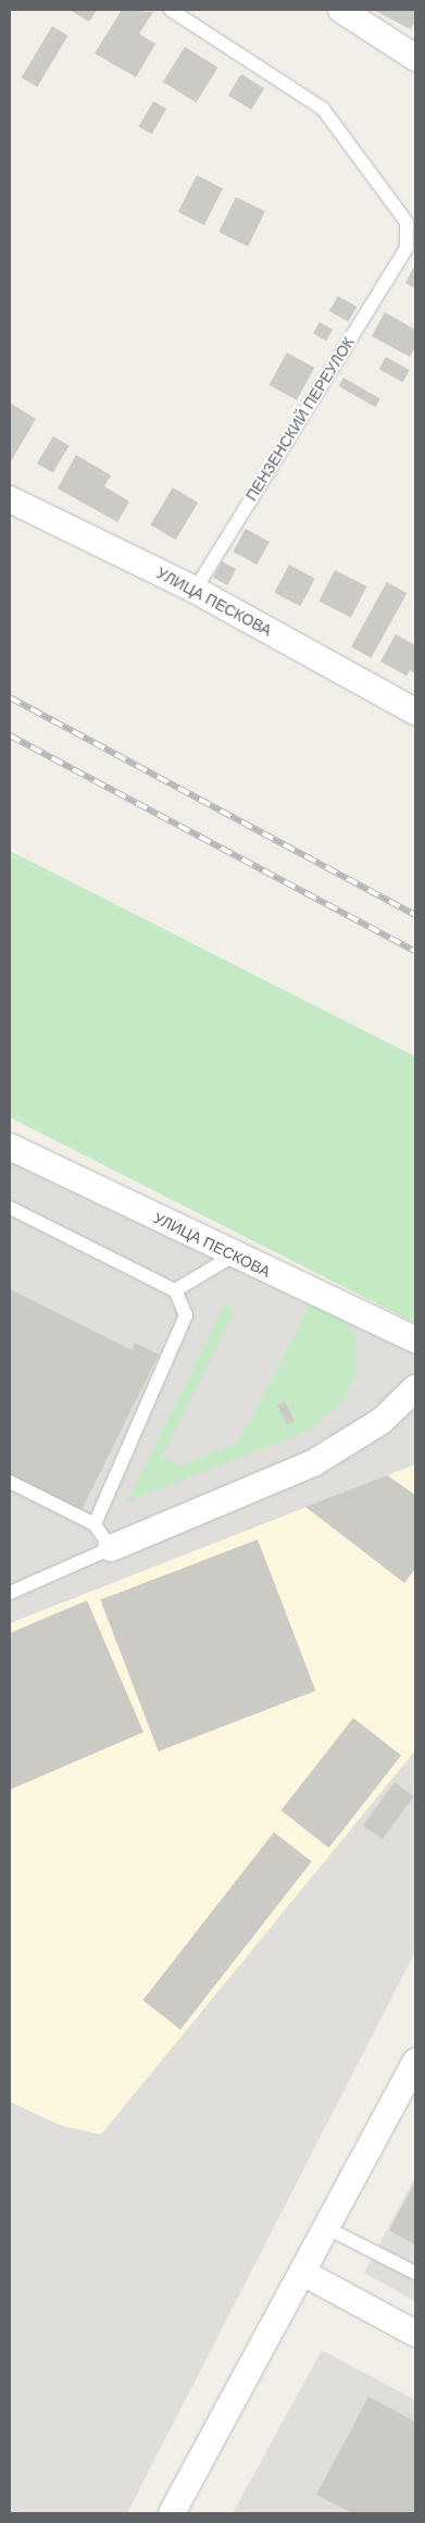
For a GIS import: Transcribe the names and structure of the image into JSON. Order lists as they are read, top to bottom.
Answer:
{
  "streets": {
    "street": ["УЛИЦА ПЕСКОВА"],
    "lane": ["ПЕНЗЕНСКИЙ ПЕРЕУЛОК"]
  },
  "crossings": [
    ["ПЕНЗЕНСКИЙ ПЕРЕУЛОК", "УЛИЦА ПЕСКОВА"]
  ]
}
